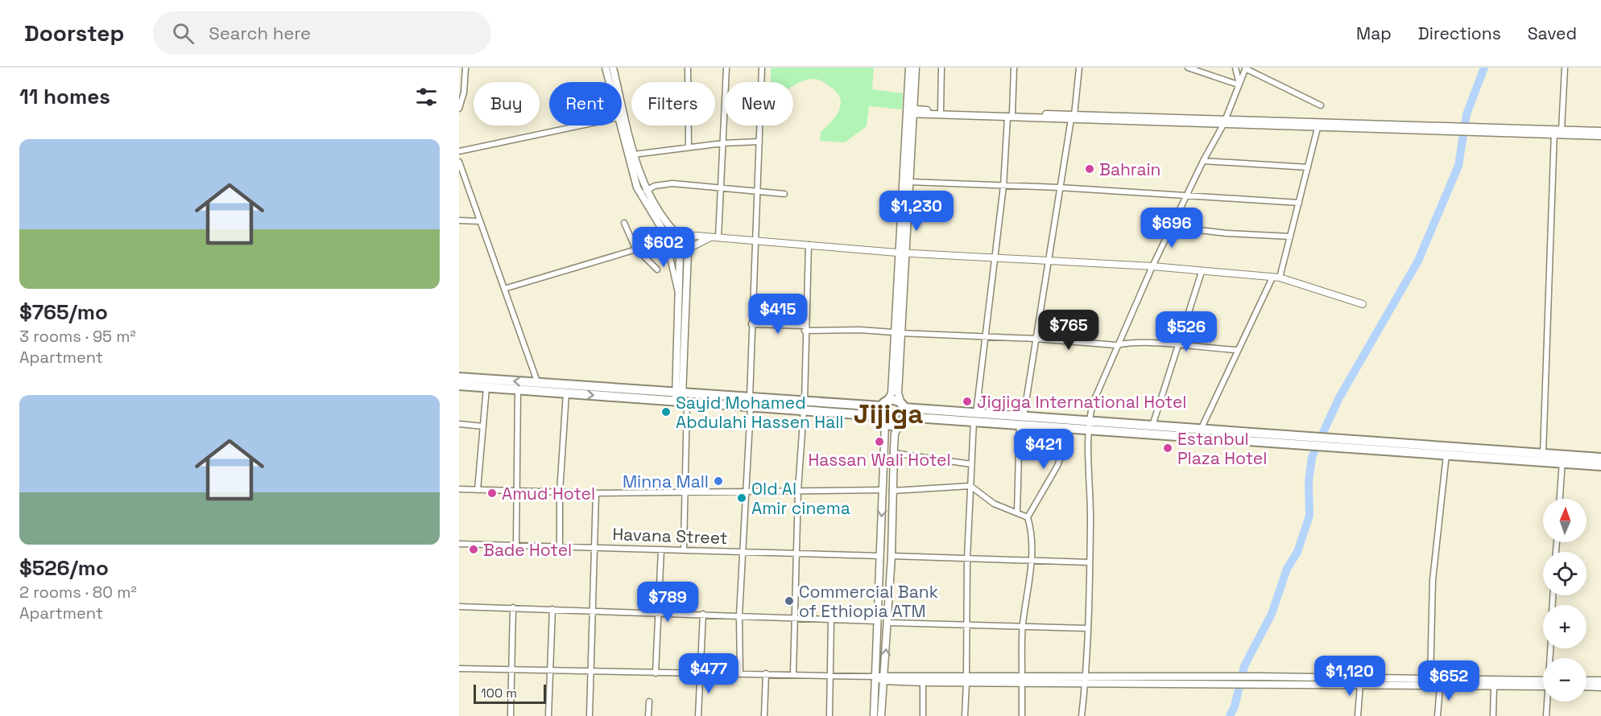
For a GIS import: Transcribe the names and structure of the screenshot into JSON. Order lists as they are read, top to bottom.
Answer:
{
  "streets": {
    "street": ["Havana Street"]
  },
  "districts": ["Jijiga"],
  "places": [
    "Bahrain",
    "Jigjiga International Hotel",
    "Sayid Mohamed Abdulahi Hassen Hall",
    "Hassan Wali Hotel",
    "Estanbul Plaza Hotel",
    "Minna Mall",
    "Amud Hotel",
    "Old Al Amir cinema",
    "Bade Hotel",
    "Commercial Bank of Ethiopia ATM"
  ],
  "scale_bar": "100 m",
  "north": "top",
  "page": {
    "header": "Doorstep",
    "search": "Search here",
    "nav": ["Map", "Directions", "Saved"],
    "heading": "11 homes",
    "chip": [
      "Buy",
      "Rent",
      "Filters",
      "New"
    ],
    "list": [
      {
        "name": "$765/mo",
        "note": "3 rooms · 95 m² · Apartment"
      },
      {
        "name": "$526/mo",
        "note": "2 rooms · 80 m² · Apartment"
      }
    ],
    "price": [
      "$1,230",
      "$696",
      "$602",
      "$415",
      "$765",
      "$526",
      "$421",
      "$789",
      "$477",
      "$1,120",
      "$652"
    ],
    "map_buttons": ["+", "−"],
    "scale": "100 m"
  }
}
